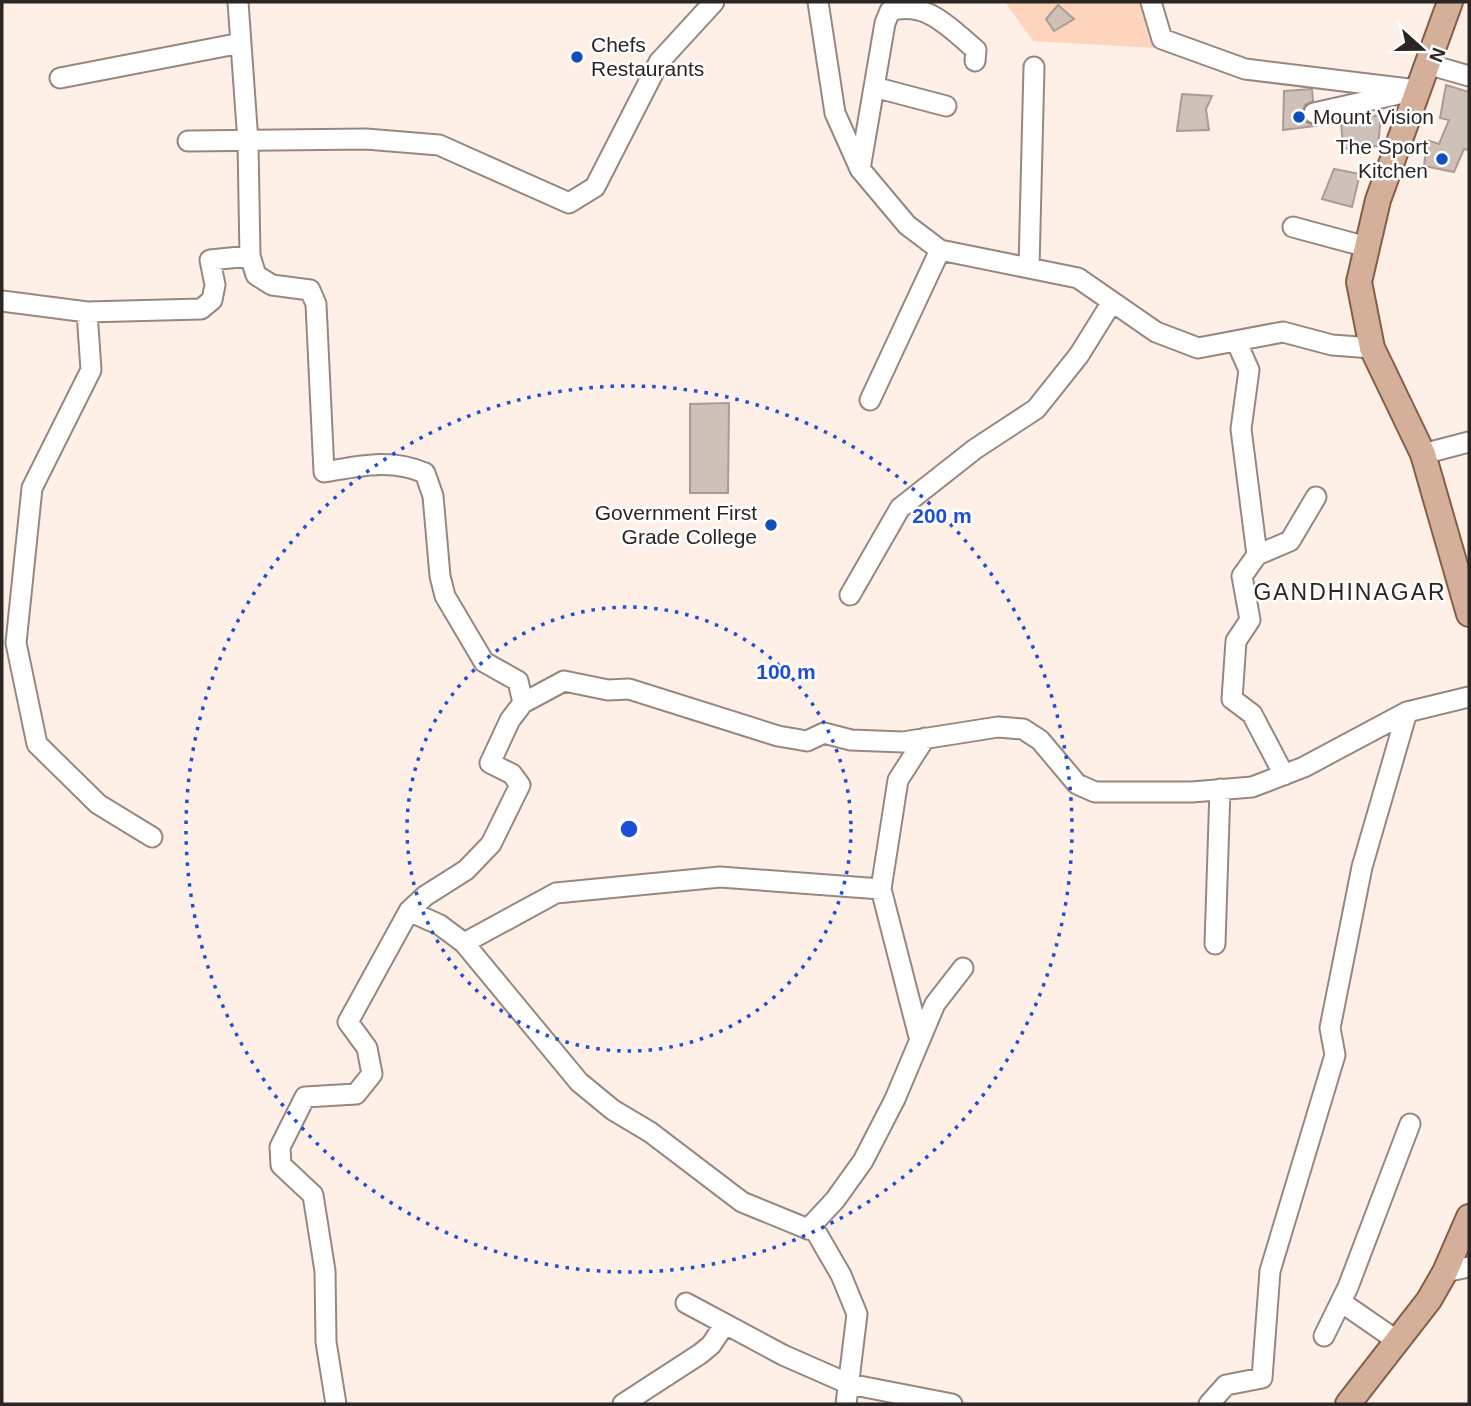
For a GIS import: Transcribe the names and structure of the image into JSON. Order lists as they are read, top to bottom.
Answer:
{
  "districts": ["GANDHINAGAR"],
  "places": [
    "Chefs Restaurants",
    "Mount Vision",
    "The Sport Kitchen",
    "Government First Grade College"
  ],
  "north": "right",
  "rings": ["200 m", "100 m"]
}
